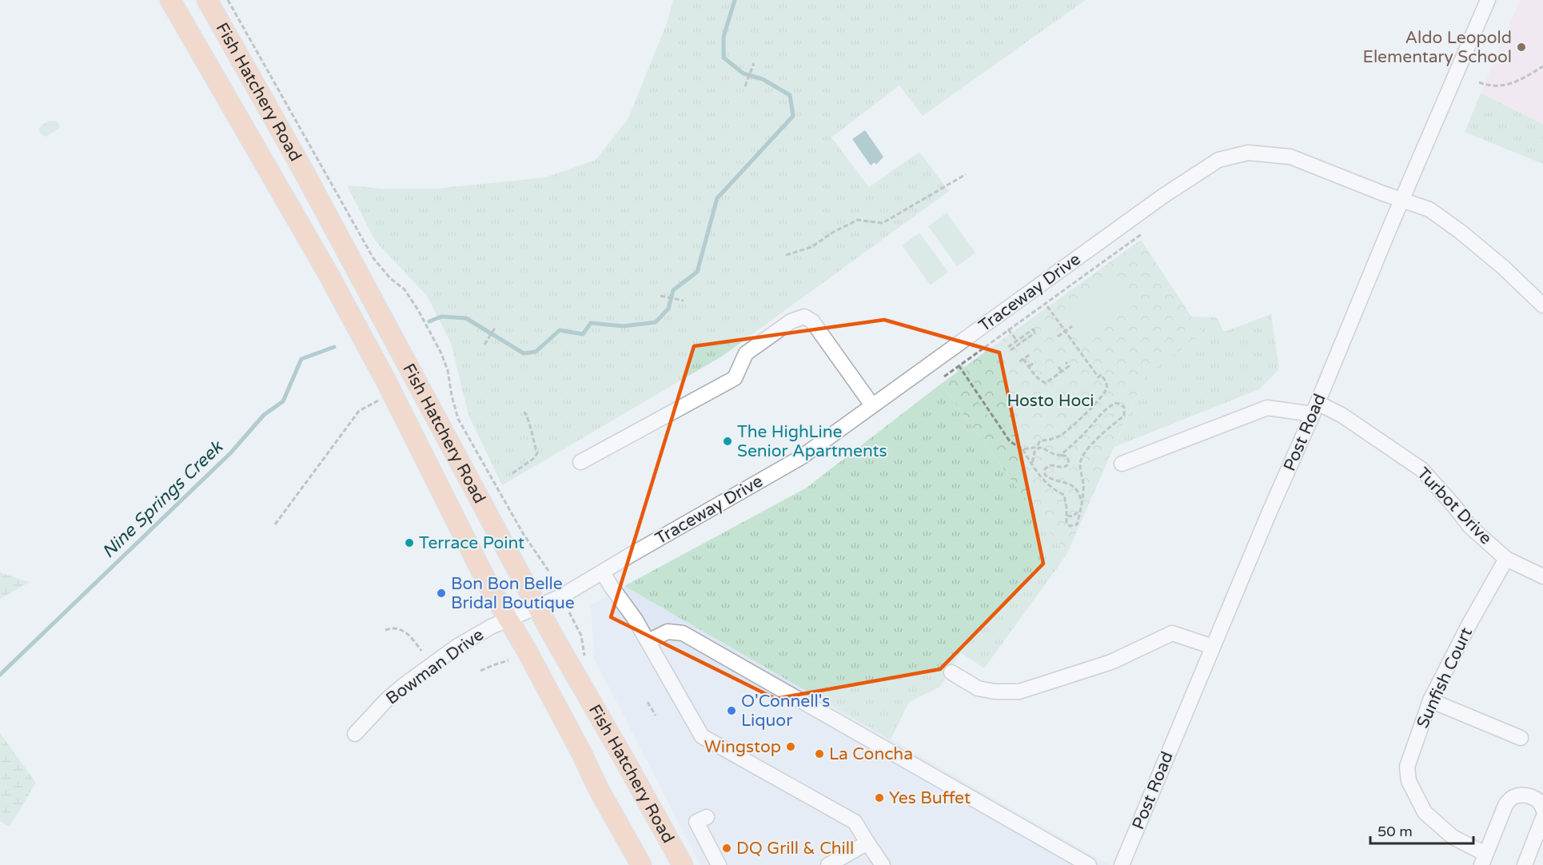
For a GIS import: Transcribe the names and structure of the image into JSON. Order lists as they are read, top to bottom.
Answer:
{
  "streets": {
    "main road": ["Fish Hatchery Road"],
    "street": [
      "Traceway Drive",
      "Post Road",
      "Turbot Drive",
      "Bowman Drive",
      "Sunfish Court"
    ]
  },
  "crossings": [
    ["Fish Hatchery Road", "Traceway Drive"],
    ["Fish Hatchery Road", "Bowman Drive"],
    ["Traceway Drive", "Post Road"],
    ["Traceway Drive", "Bowman Drive"],
    ["Post Road", "Turbot Drive"],
    ["Turbot Drive", "Sunfish Court"]
  ],
  "water": ["Nine Springs Creek"],
  "parks": ["Hosto Hoci"],
  "places": [
    "Aldo Leopold Elementary School",
    "The HighLine Senior Apartments",
    "Terrace Point",
    "Bon Bon Belle Bridal Boutique",
    "O'Connell's Liquor",
    "Wingstop",
    "La Concha",
    "Yes Buffet",
    "DQ Grill & Chill"
  ],
  "scale_bar": "50 m"
}
